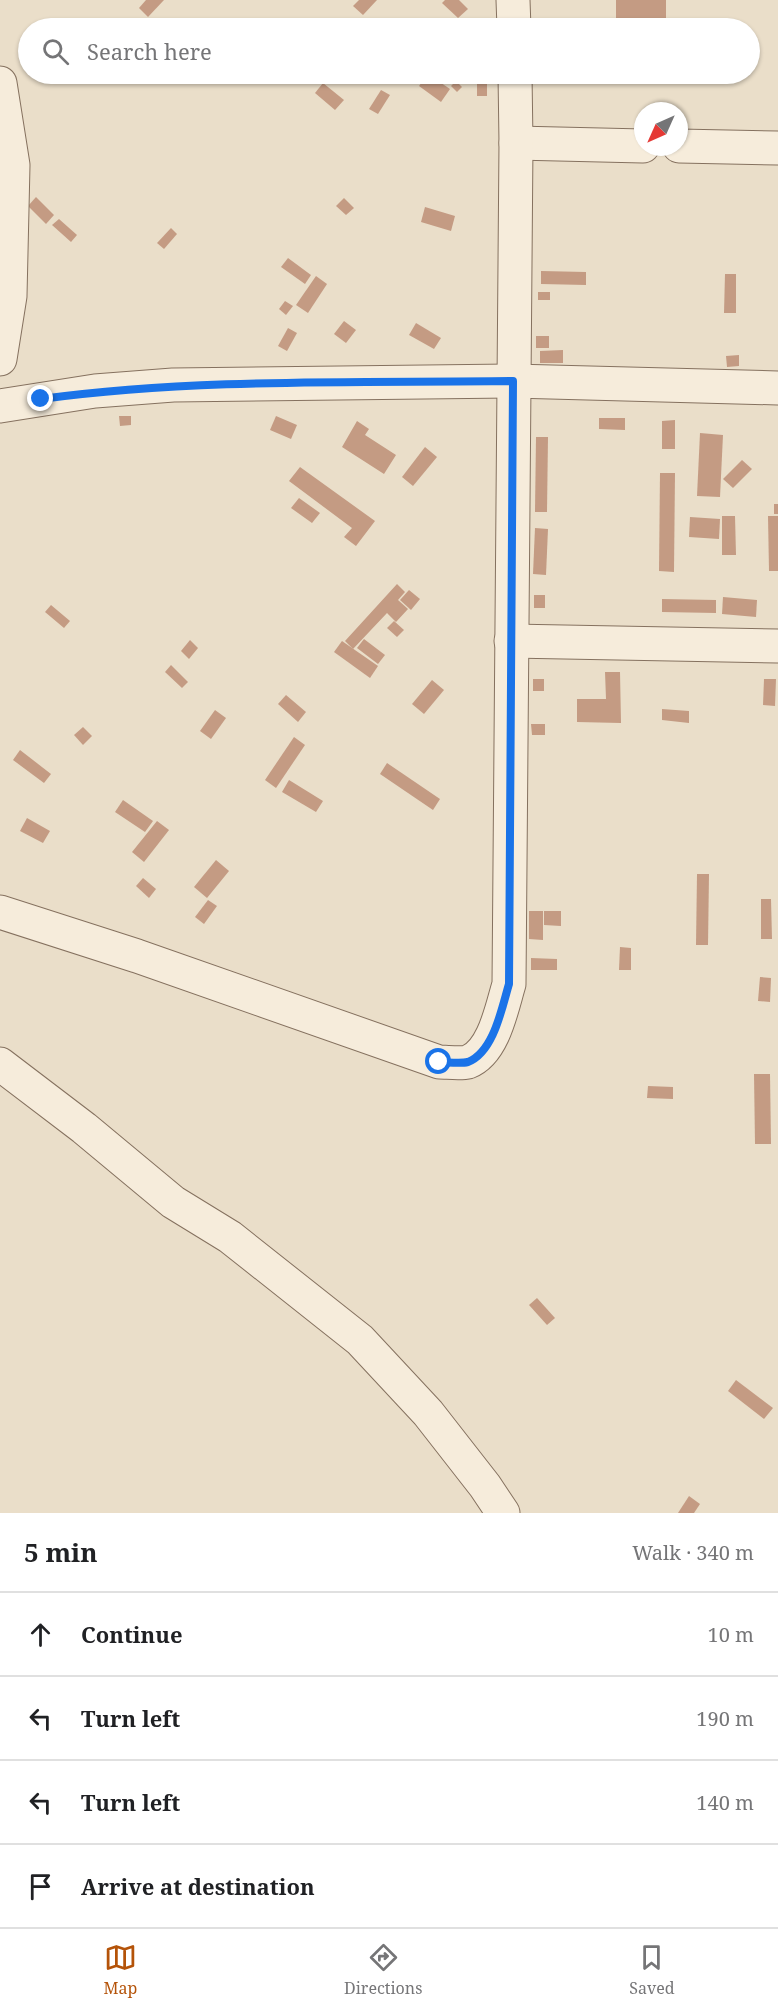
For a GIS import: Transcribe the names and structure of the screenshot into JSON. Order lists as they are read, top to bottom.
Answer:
{
  "north": "bottom left",
  "page": {
    "search": "Search here",
    "heading": ["5 min", "Walk · 340 m"],
    "list": [
      ["Continue", "10 m"],
      ["Turn left", "190 m"],
      ["Turn left", "140 m"],
      "Arrive at destination"
    ],
    "nav": ["Map", "Directions", "Saved"]
  }
}
